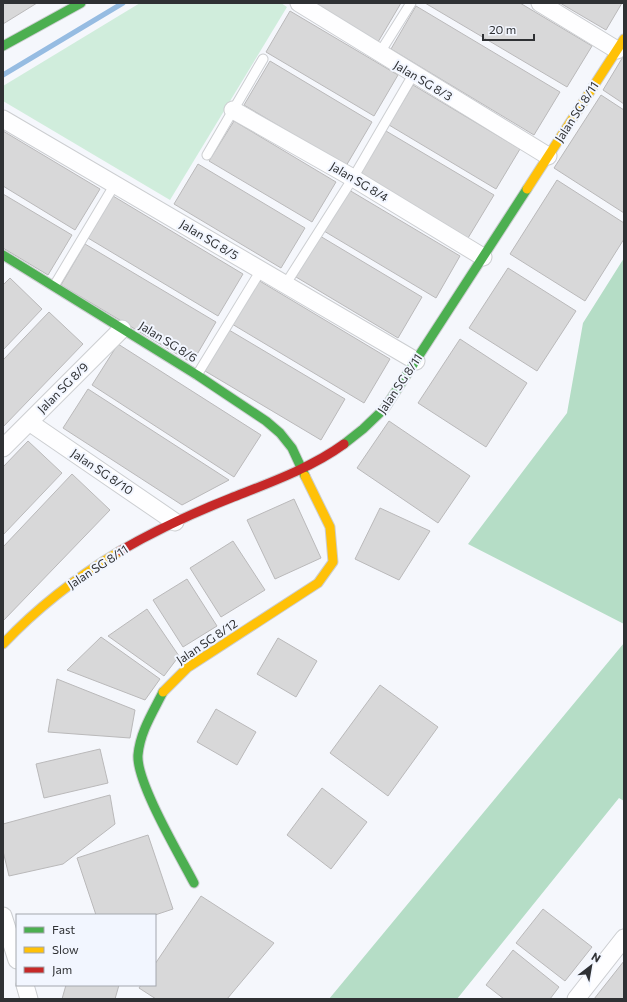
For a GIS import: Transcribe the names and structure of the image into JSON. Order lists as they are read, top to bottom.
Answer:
{
  "streets": {
    "street": [
      "Jalan SG 8/3",
      "Jalan SG 8/11",
      "Jalan SG 8/4",
      "Jalan SG 8/5",
      "Jalan SG 8/6",
      "Jalan SG 8/9",
      "Jalan SG 8/10",
      "Jalan SG 8/12"
    ]
  },
  "crossings": [
    ["Jalan SG 8/3", "Jalan SG 8/11"],
    ["Jalan SG 8/11", "Jalan SG 8/4"],
    ["Jalan SG 8/11", "Jalan SG 8/5"],
    ["Jalan SG 8/11", "Jalan SG 8/6"],
    ["Jalan SG 8/11", "Jalan SG 8/10"],
    ["Jalan SG 8/11", "Jalan SG 8/12"],
    ["Jalan SG 8/6", "Jalan SG 8/9"],
    ["Jalan SG 8/6", "Jalan SG 8/12"],
    ["Jalan SG 8/9", "Jalan SG 8/10"]
  ],
  "legend": ["Fast", "Slow", "Jam"],
  "scale_bar": "20 m",
  "north": "top right"
}
